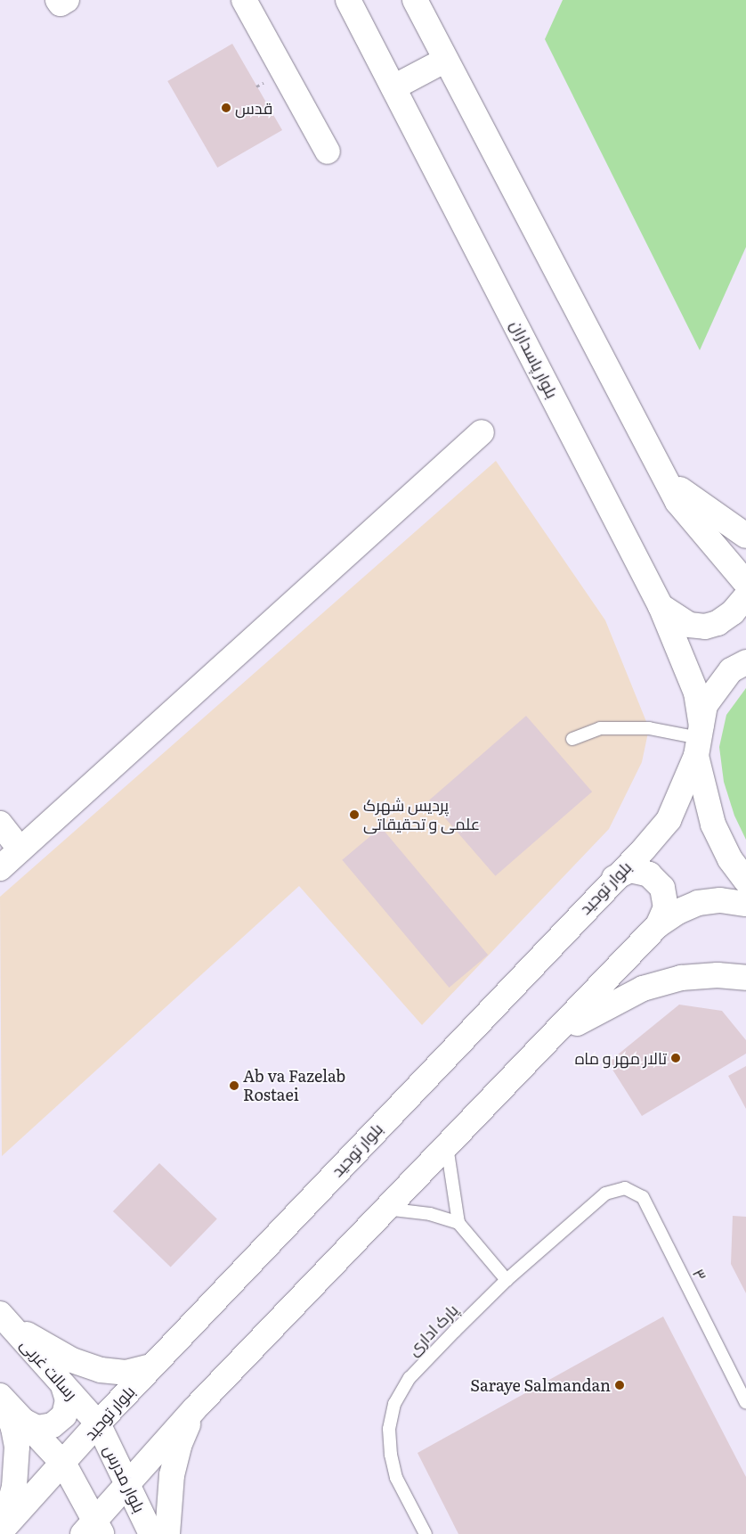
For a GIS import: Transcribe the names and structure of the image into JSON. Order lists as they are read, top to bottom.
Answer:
{
  "streets": {
    "main road": [
      "بلوار پاسداران",
      "بلوار توحید",
      "رسالت غربی",
      "بلوار مدرس"
    ],
    "lane": ["۳", "پارک اداری"]
  },
  "crossings": [
    ["بلوار پاسداران", "بلوار توحید"],
    ["بلوار توحید", "رسالت غربی"],
    ["بلوار توحید", "بلوار مدرس"],
    ["۳", "پارک اداری"],
    ["رسالت غربی", "بلوار مدرس"]
  ],
  "places": [
    "قدس",
    "پردیس شهرک علمی و تحقیقاتی",
    "تالار مهر و ماه",
    "Ab va Fazelab Rostaei",
    "Saraye Salmandan"
  ]
}
